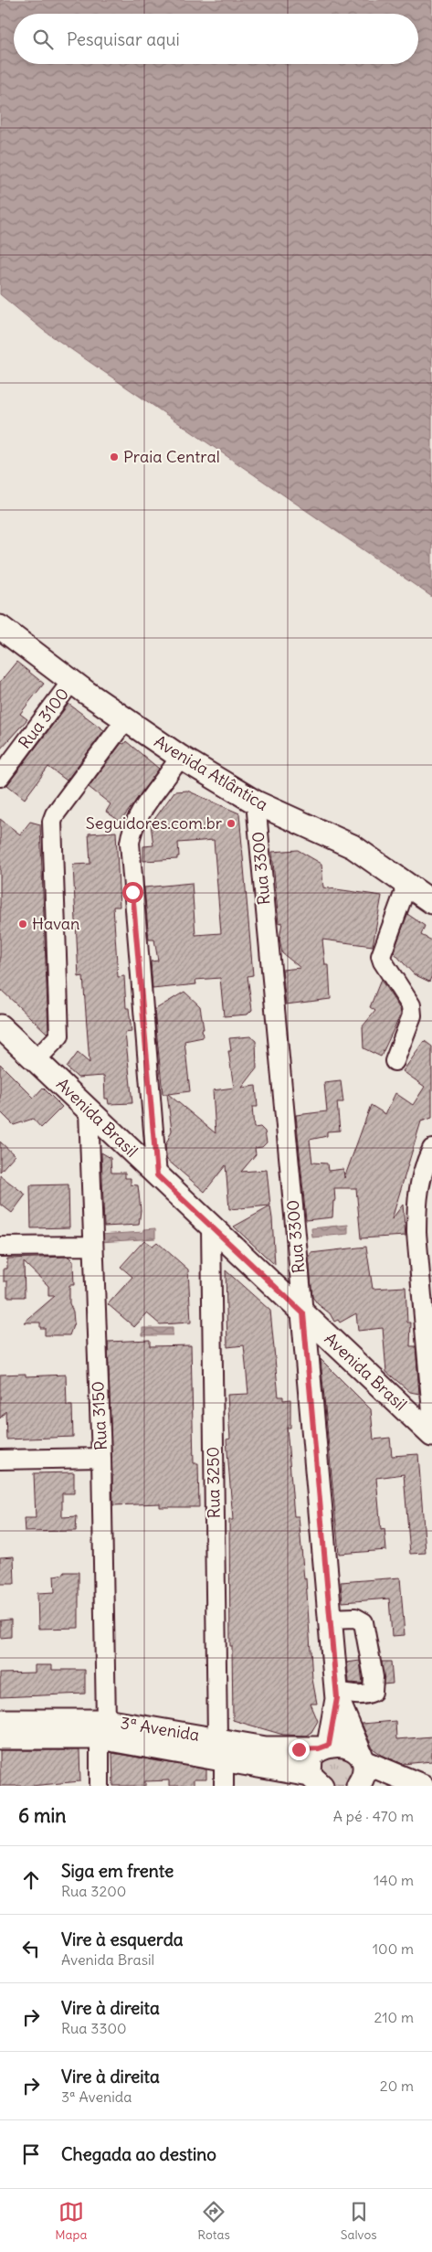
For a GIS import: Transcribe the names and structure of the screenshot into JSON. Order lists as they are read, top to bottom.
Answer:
{
  "streets": {
    "main road": [
      "Avenida Atlântica",
      "Rua 3300",
      "Avenida Brasil",
      "3ª Avenida"
    ],
    "street": ["Rua 3100", "Rua 3150", "Rua 3250"]
  },
  "crossings": [
    ["Rua 3100", "Avenida Atlântica"],
    ["Avenida Atlântica", "Rua 3300"],
    ["Rua 3300", "Avenida Brasil"],
    ["Rua 3300", "3ª Avenida"],
    ["Avenida Brasil", "Rua 3150"],
    ["Avenida Brasil", "Rua 3250"],
    ["Rua 3150", "3ª Avenida"],
    ["Rua 3250", "3ª Avenida"]
  ],
  "places": ["Praia Central", "Seguidores.com.br", "Havan"],
  "page": {
    "search": "Pesquisar aqui",
    "heading": ["6 min", "A pé · 470 m"],
    "list": [
      ["Siga em frente", "Rua 3200", "140 m"],
      ["Vire à esquerda", "Avenida Brasil", "100 m"],
      ["Vire à direita", "Rua 3300", "210 m"],
      ["Vire à direita", "3ª Avenida", "20 m"],
      "Chegada ao destino"
    ],
    "nav": ["Mapa", "Rotas", "Salvos"]
  }
}
